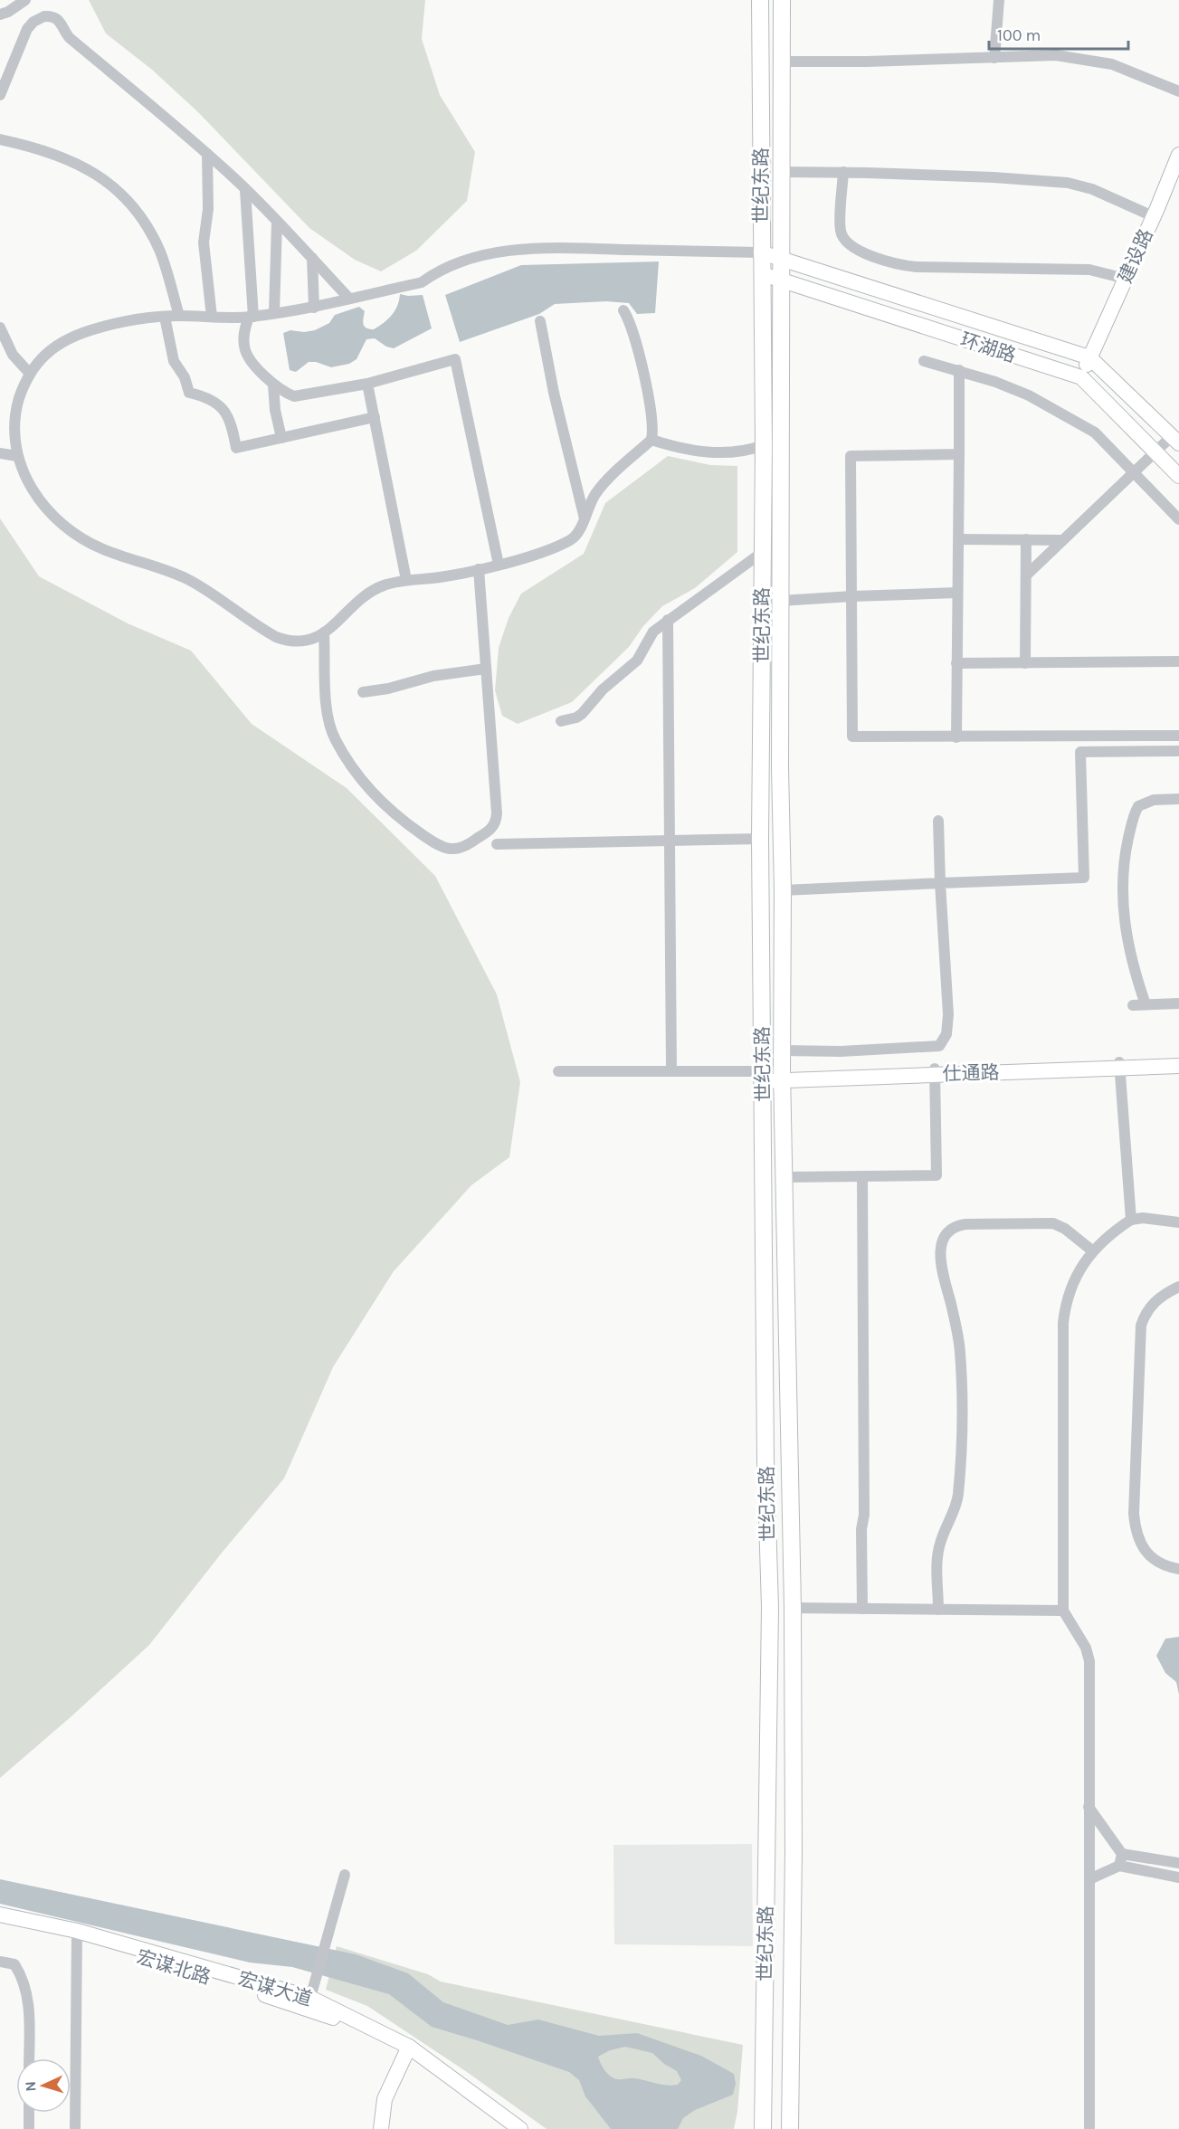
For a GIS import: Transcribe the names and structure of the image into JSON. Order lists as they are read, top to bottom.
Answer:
{
  "streets": {
    "main road": [
      "世纪东路",
      "建设路",
      "环湖路",
      "仕通路",
      "宏谋北路",
      "宏谋大道"
    ]
  },
  "crossings": [
    ["世纪东路", "环湖路"],
    ["世纪东路", "仕通路"],
    ["建设路", "环湖路"],
    ["宏谋北路", "宏谋大道"]
  ],
  "scale_bar": "100 m",
  "north": "left"
}
